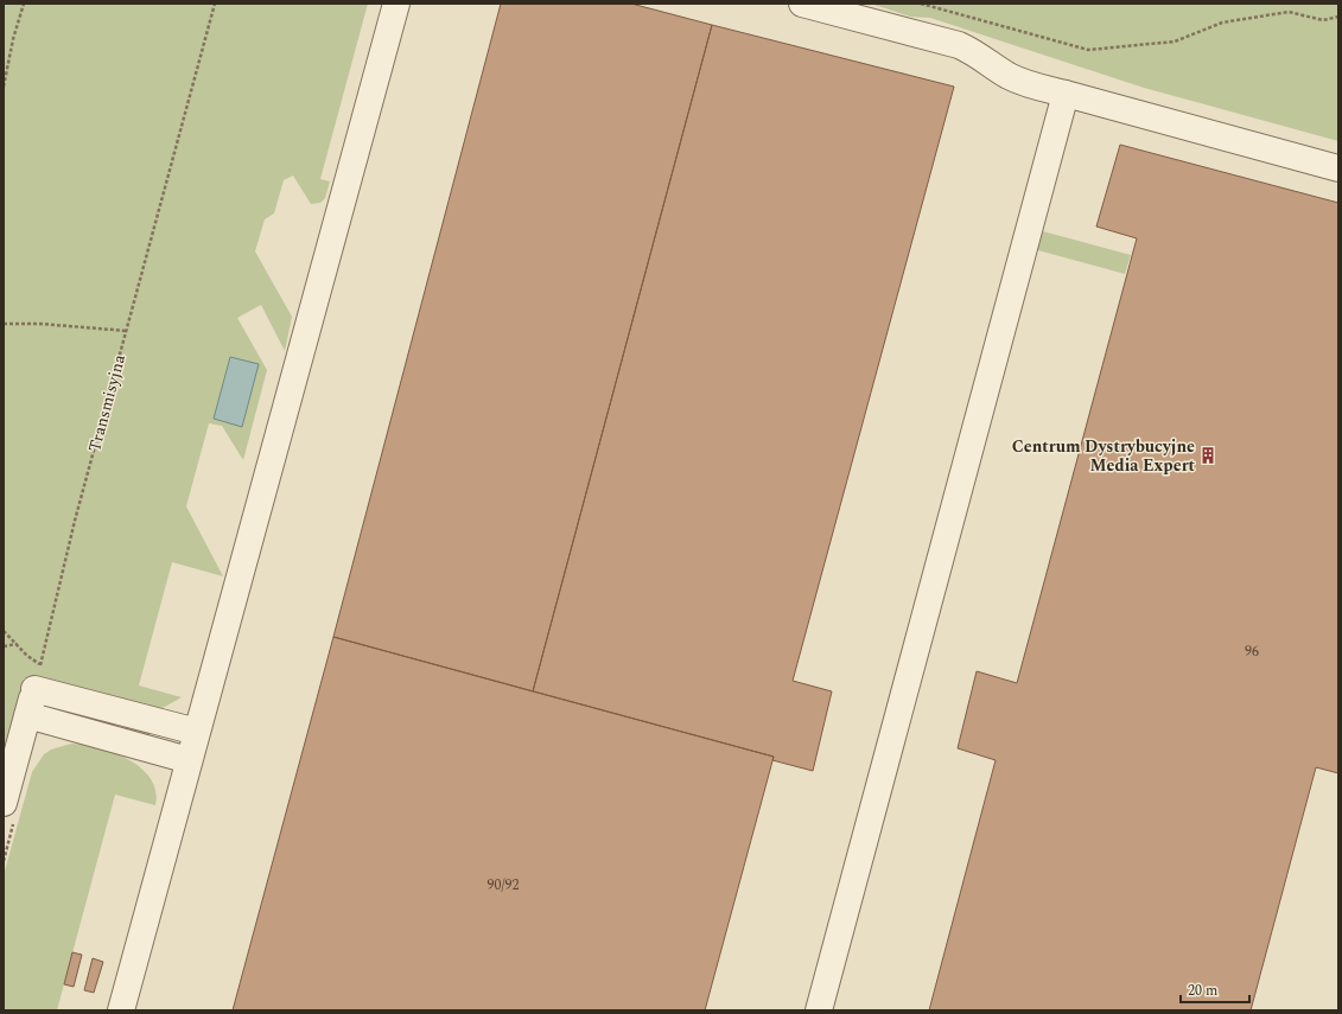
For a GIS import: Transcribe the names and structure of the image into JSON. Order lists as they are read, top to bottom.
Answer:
{
  "streets": {
    "path": ["Transmisyjna"]
  },
  "places": {
    "building": ["Centrum Dystrybucyjne Media Expert"]
  },
  "house_numbers": ["96", "90/92"],
  "scale_bar": "20 m"
}
